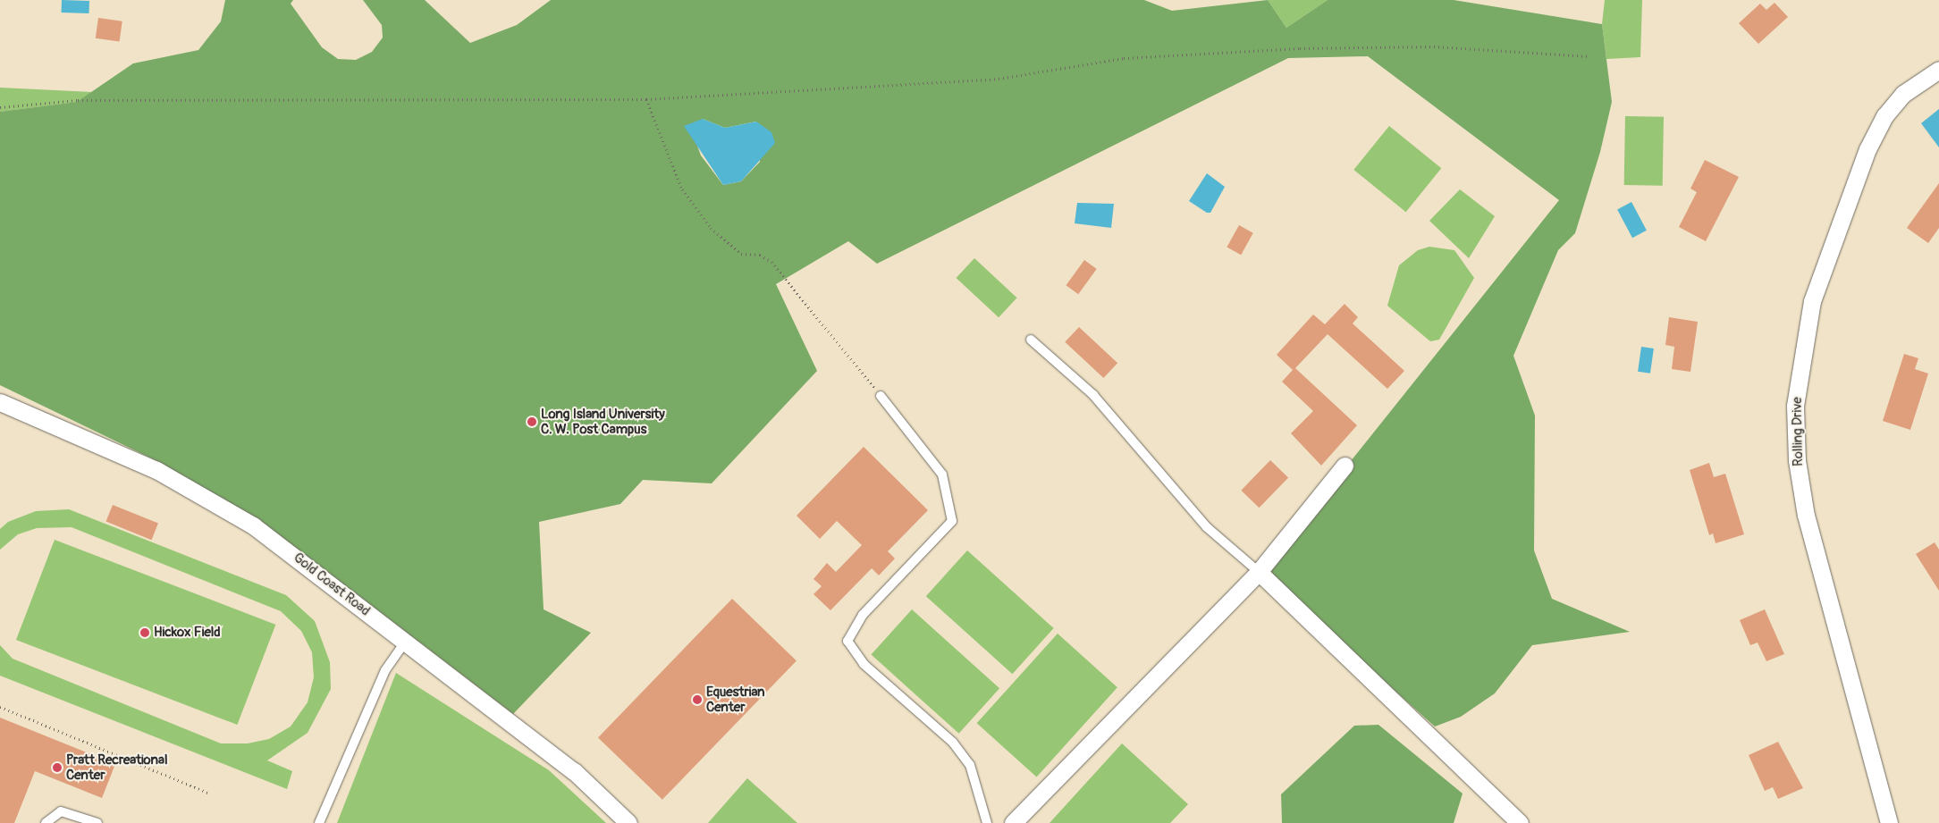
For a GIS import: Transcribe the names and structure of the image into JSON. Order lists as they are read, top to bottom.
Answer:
{
  "streets": {
    "street": ["Rolling Drive", "Gold Coast Road"]
  },
  "places": [
    "Long Island University C. W. Post Campus",
    "Hickox Field",
    "Equestrian Center",
    "Pratt Recreational Center"
  ]
}
